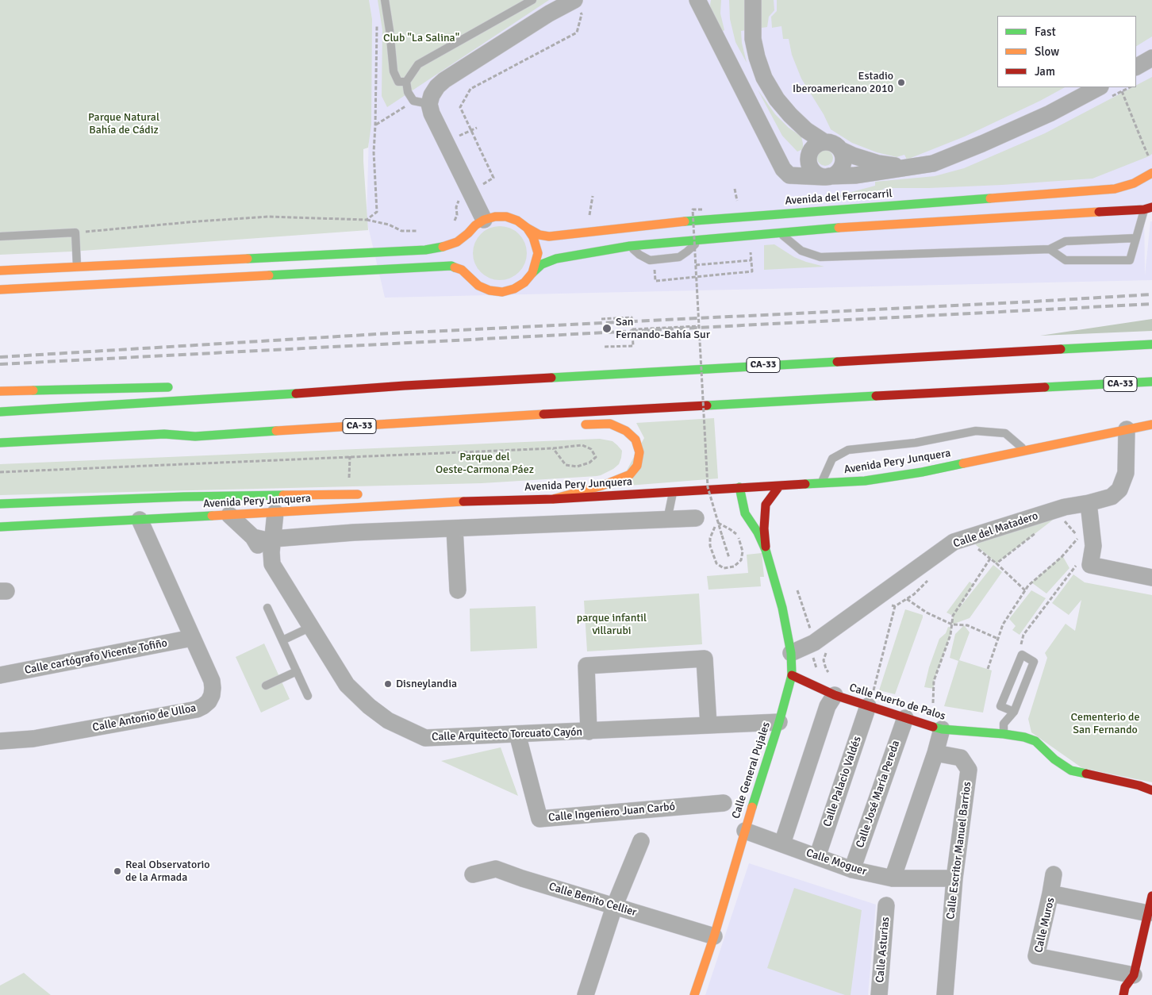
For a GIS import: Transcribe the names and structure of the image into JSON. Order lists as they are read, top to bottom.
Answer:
{
  "streets": {
    "main road": [
      "Avenida del Ferrocarril",
      "CA-33",
      "Avenida Pery Junquera",
      "Calle Puerto de Palos",
      "Calle General Pujales"
    ],
    "street": [
      "Calle del Matadero",
      "Calle cartógrafo Vicente Tofiño",
      "Calle Antonio de Ulloa",
      "Calle Arquitecto Torcuato Cayón",
      "Calle Palacio Valdés",
      "Calle José María Pereda",
      "Calle Ingeniero Juan Carbó",
      "Calle Escritor Manuel Barrios",
      "Calle Moguer",
      "Calle Benito Cellier",
      "Calle Muros",
      "Calle Asturias"
    ]
  },
  "crossings": [
    ["Avenida Pery Junquera", "Calle del Matadero"],
    ["Avenida Pery Junquera", "Calle Antonio de Ulloa"],
    ["Avenida Pery Junquera", "Calle Arquitecto Torcuato Cayón"],
    ["Calle del Matadero", "Calle General Pujales"],
    ["Calle cartógrafo Vicente Tofiño", "Calle Antonio de Ulloa"],
    ["Calle Puerto de Palos", "Calle General Pujales"],
    ["Calle Puerto de Palos", "Calle Palacio Valdés"],
    ["Calle Puerto de Palos", "Calle José María Pereda"],
    ["Calle Arquitecto Torcuato Cayón", "Calle General Pujales"],
    ["Calle Arquitecto Torcuato Cayón", "Calle Ingeniero Juan Carbó"],
    ["Calle General Pujales", "Calle Moguer"],
    ["Calle General Pujales", "Calle Benito Cellier"],
    ["Calle Palacio Valdés", "Calle Moguer"],
    ["Calle José María Pereda", "Calle Moguer"],
    ["Calle Escritor Manuel Barrios", "Calle Moguer"]
  ],
  "parks": [
    "Club \"La Salina\"",
    "Parque Natural Bahía de Cádiz",
    "Parque del Oeste-Carmona Páez",
    "parque infantil villarubi",
    "Cementerio de San Fernando"
  ],
  "places": [
    "Estadio Iberoamericano 2010",
    "San Fernando-Bahía Sur",
    "Disneylandia",
    "Real Observatorio de la Armada"
  ],
  "legend": ["Fast", "Slow", "Jam"]
}
